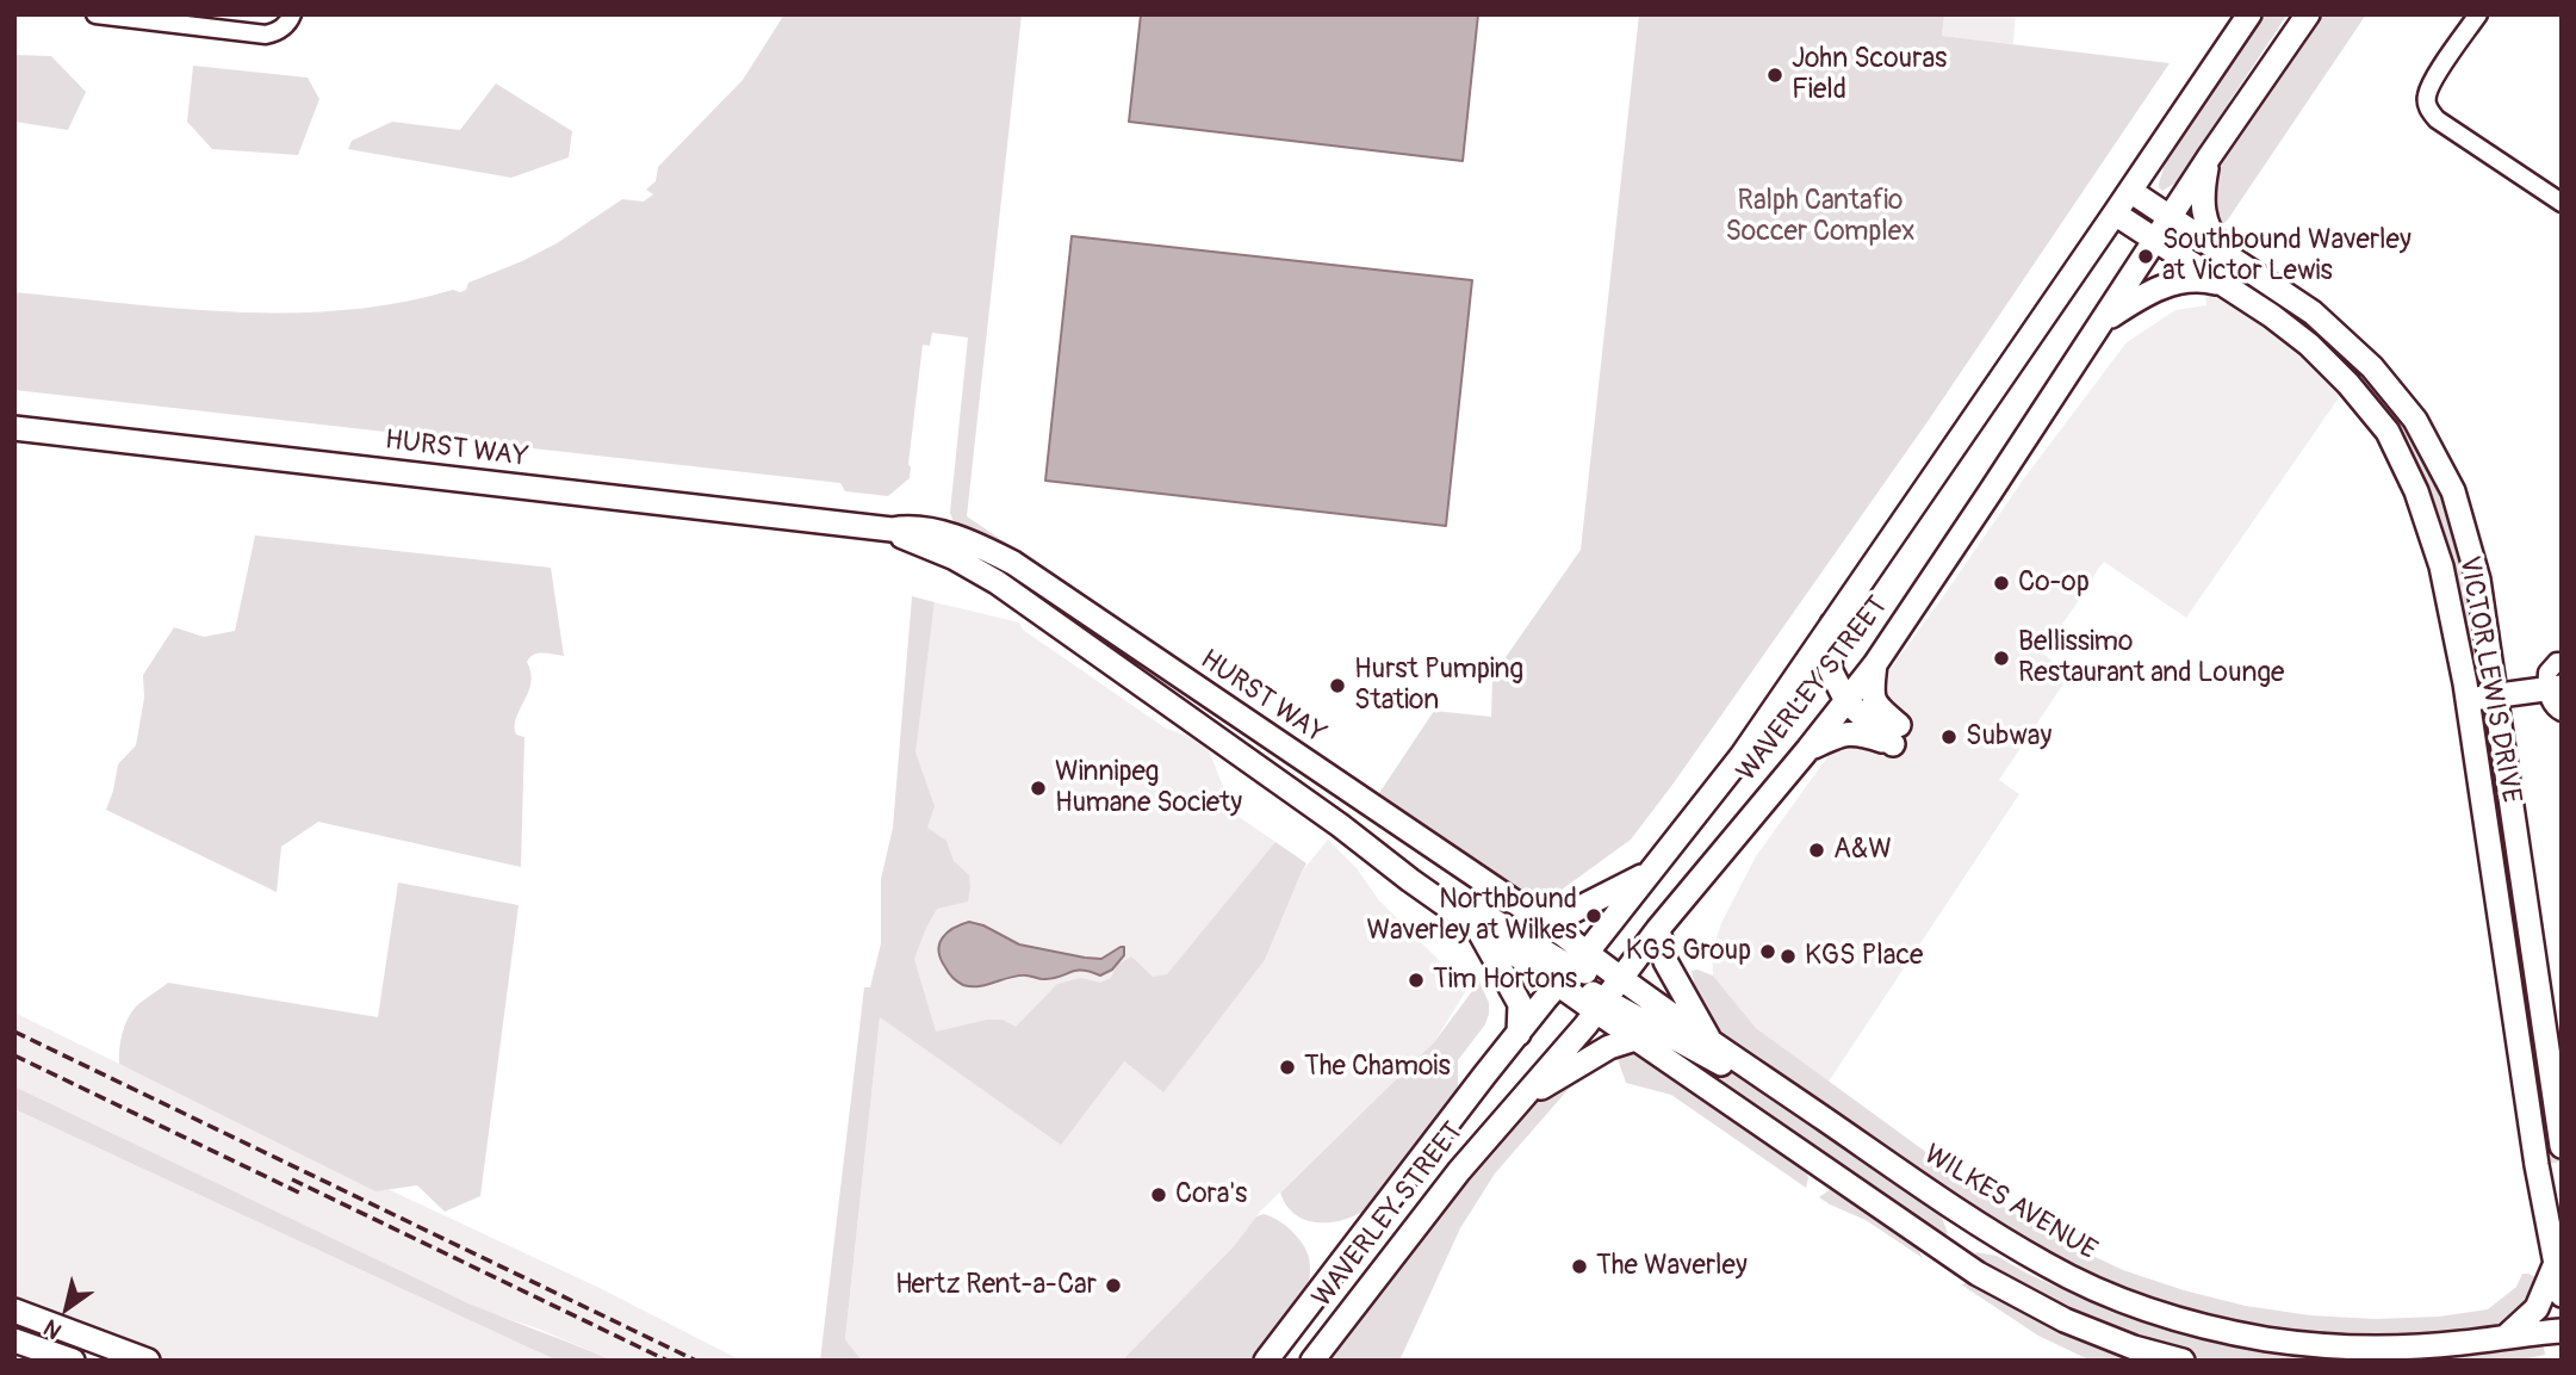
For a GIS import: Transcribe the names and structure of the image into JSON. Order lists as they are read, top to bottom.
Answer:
{
  "streets": {
    "main road": [
      "HURST WAY",
      "VICTOR LEWIS DRIVE",
      "WAVERLEY STREET",
      "WILKES AVENUE"
    ]
  },
  "crossings": [
    ["HURST WAY", "WAVERLEY STREET"],
    ["HURST WAY", "WILKES AVENUE"],
    ["VICTOR LEWIS DRIVE", "WAVERLEY STREET"],
    ["WAVERLEY STREET", "WILKES AVENUE"]
  ],
  "parks": ["Ralph Cantafio Soccer Complex"],
  "places": [
    "John Scouras Field",
    "Southbound Waverley at Victor Lewis",
    "Co-op",
    "Bellissimo Restaurant and Lounge",
    "Hurst Pumping Station",
    "Subway",
    "Winnipeg Humane Society",
    "A&W",
    "Northbound Waverley at Wilkes",
    "KGS Group",
    "KGS Place",
    "Tim Hortons",
    "The Chamois",
    "Cora's",
    "The Waverley",
    "Hertz Rent-a-Car"
  ],
  "north": "bottom left"
}
